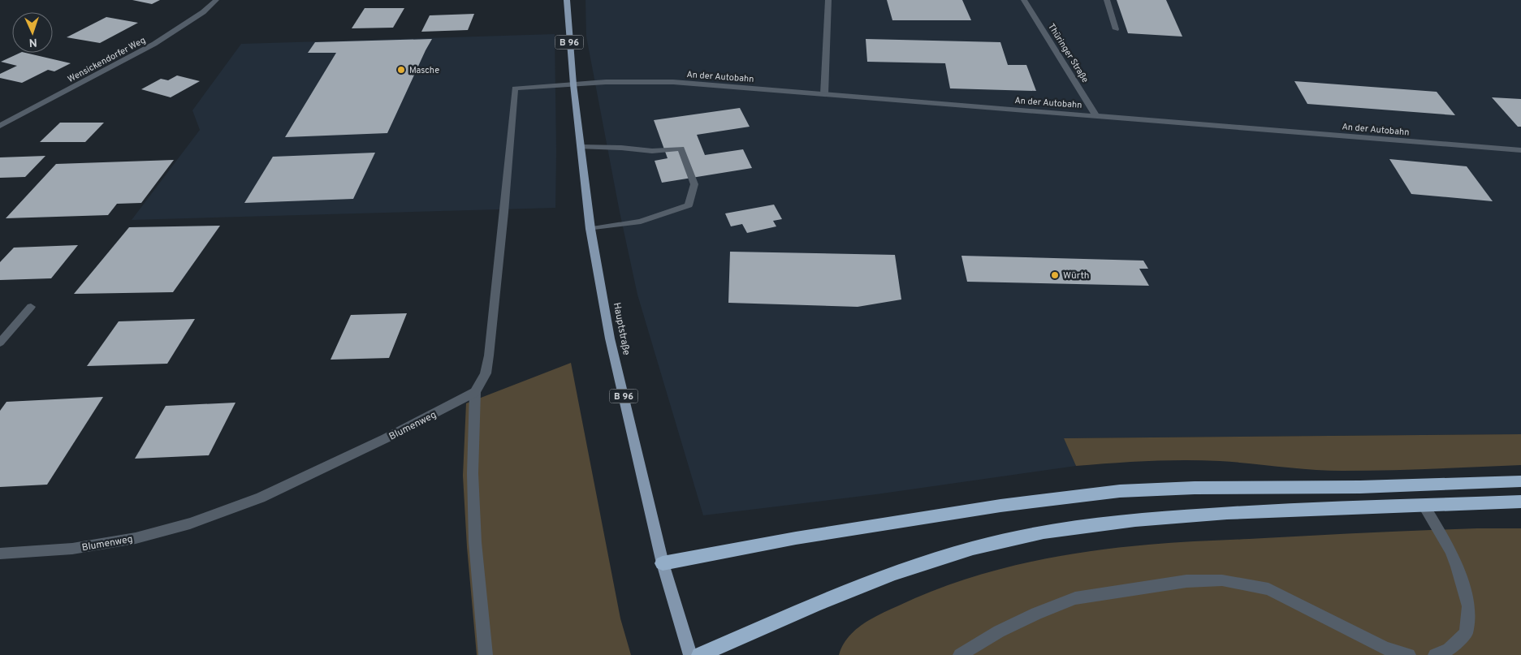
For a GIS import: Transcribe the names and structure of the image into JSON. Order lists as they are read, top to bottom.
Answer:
{
  "streets": {
    "main road": ["B 96", "Hauptstraße"],
    "street": [
      "Thüringer Straße",
      "Wensickendorfer Weg",
      "An der Autobahn",
      "Blumenweg"
    ]
  },
  "crossings": [
    ["Thüringer Straße", "An der Autobahn"],
    ["An der Autobahn", "Hauptstraße"]
  ],
  "places": ["Masche", "Würth"],
  "north": "bottom"
}
